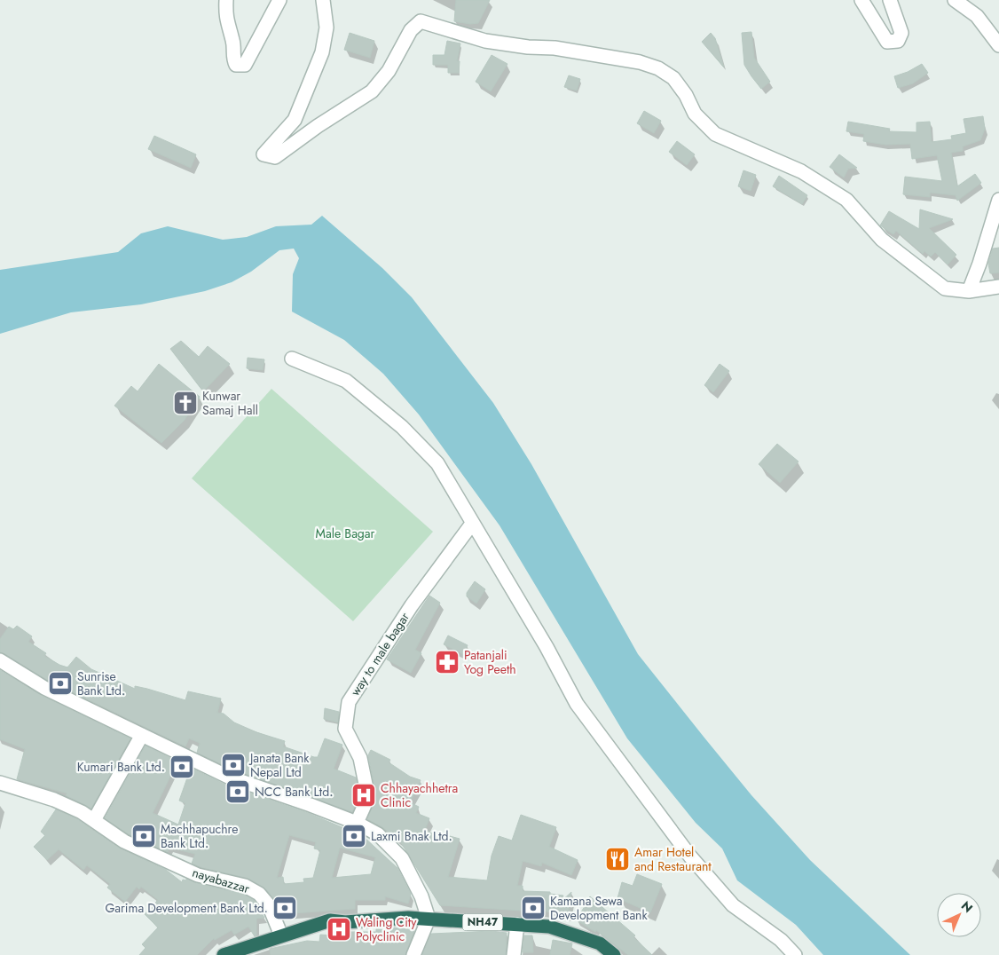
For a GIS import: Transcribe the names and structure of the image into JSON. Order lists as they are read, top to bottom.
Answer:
{
  "streets": {
    "highway": ["NH47"],
    "street": ["way to male bagar", "nayabazzar"]
  },
  "crossings": [
    ["nayabazzar", "NH47"]
  ],
  "parks": ["Male Bagar"],
  "places": {
    "church": ["Kunwar Samaj Hall"],
    "pharmacy": ["Patanjali Yog Peeth"],
    "bank": [
      "Sunrise Bank Ltd.",
      "Janata Bank Nepal Ltd",
      "Kumari Bank Ltd.",
      "NCC Bank Ltd.",
      "Machhapuchre Bank Ltd.",
      "Laxmi Bnak Ltd.",
      "Garima Development Bank Ltd.",
      "Kamana Sewa Development Bank"
    ],
    "hospital": ["Chhayachhetra Clinic", "Waling City Polyclinic"],
    "restaurant": ["Amar Hotel and Restaurant"]
  },
  "north": "top right"
}
